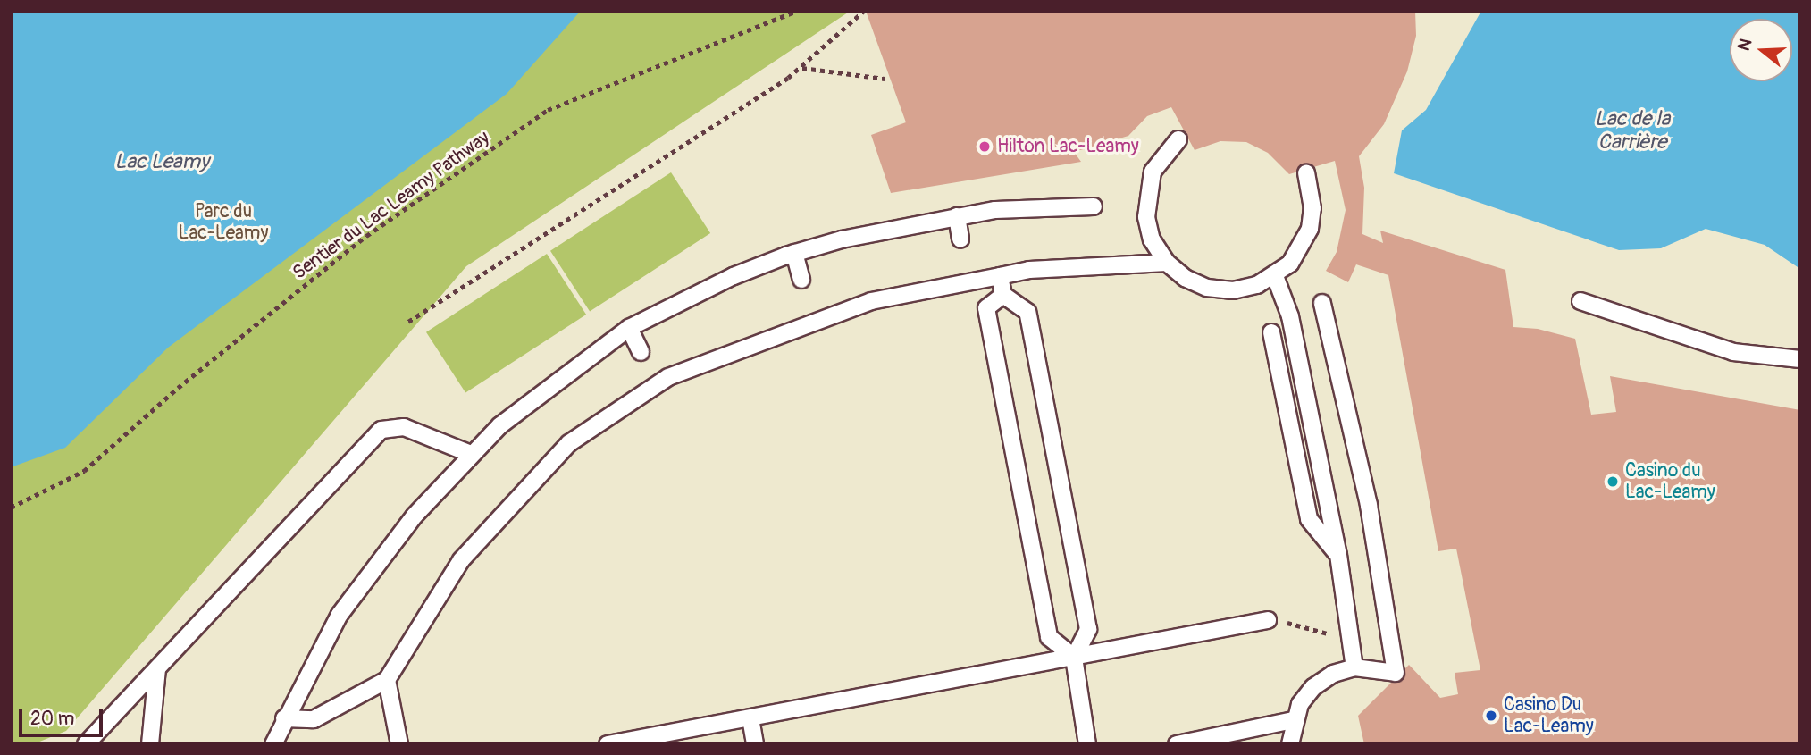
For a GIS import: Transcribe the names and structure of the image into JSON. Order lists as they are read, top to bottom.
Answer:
{
  "streets": {
    "path": ["Sentier du Lac Leamy Pathway"]
  },
  "water": ["Lac de la Carrière", "Lac Leamy"],
  "parks": ["Parc du Lac-Leamy"],
  "places": ["Hilton Lac-Leamy", "Casino du Lac-Leamy", "Casino Du Lac-Leamy"],
  "scale_bar": "20 m",
  "north": "left"
}
